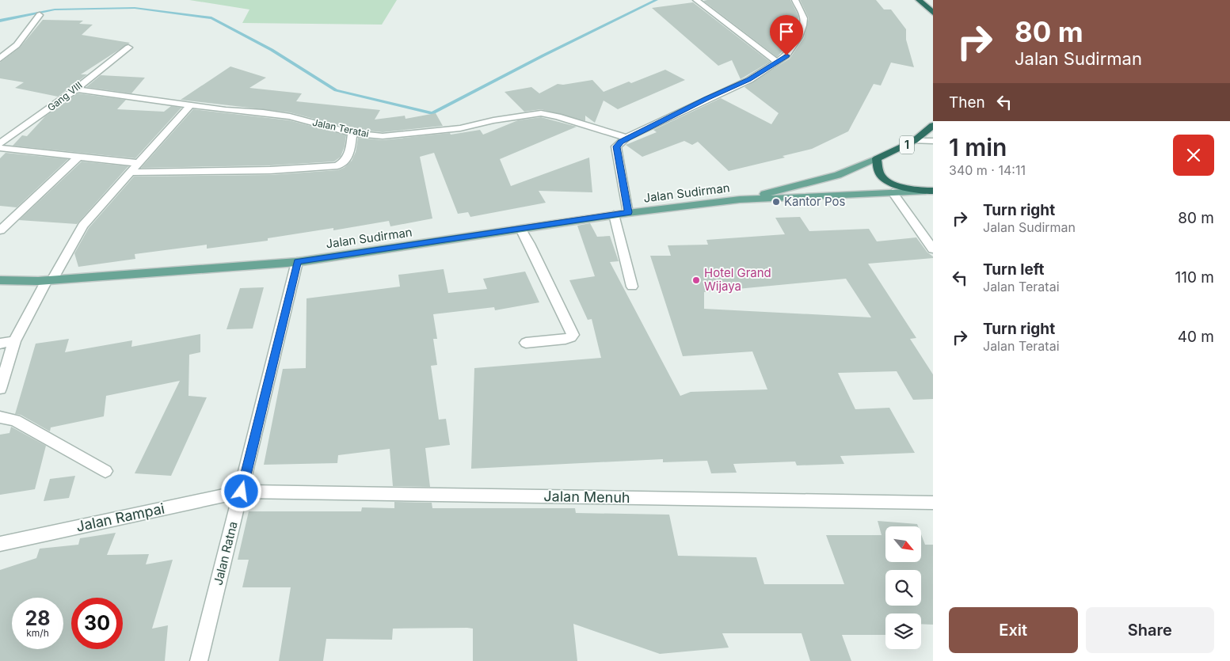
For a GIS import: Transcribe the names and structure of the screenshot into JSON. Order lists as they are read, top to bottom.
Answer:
{
  "streets": {
    "highway": ["1", "Jalan Sudirman"],
    "street": [
      "Gang VIII",
      "Jalan Teratai",
      "Jalan Menuh",
      "Jalan Rampai",
      "Jalan Ratna"
    ]
  },
  "crossings": [
    ["Gang VIII", "Jalan Teratai"],
    ["Jalan Sudirman", "Jalan Ratna"],
    ["Jalan Menuh", "Jalan Rampai"],
    ["Jalan Menuh", "Jalan Ratna"],
    ["Jalan Rampai", "Jalan Ratna"]
  ],
  "places": ["Kantor Pos", "Hotel Grand Wijaya"],
  "north": "bottom right",
  "page": {
    "turn": ["80 m", "Jalan Sudirman"],
    "then": "Then",
    "heading": ["1 min", "340 m · 14:11"],
    "list": [
      {
        "name": "Turn right",
        "note": "Jalan Sudirman",
        "value": "80 m"
      },
      {
        "name": "Turn left",
        "note": "Jalan Teratai",
        "value": "110 m"
      },
      {
        "name": "Turn right",
        "note": "Jalan Teratai",
        "value": "40 m"
      }
    ],
    "speed": "28 km/h",
    "limit": "30",
    "buttons": ["Exit", "Share"]
  }
}
